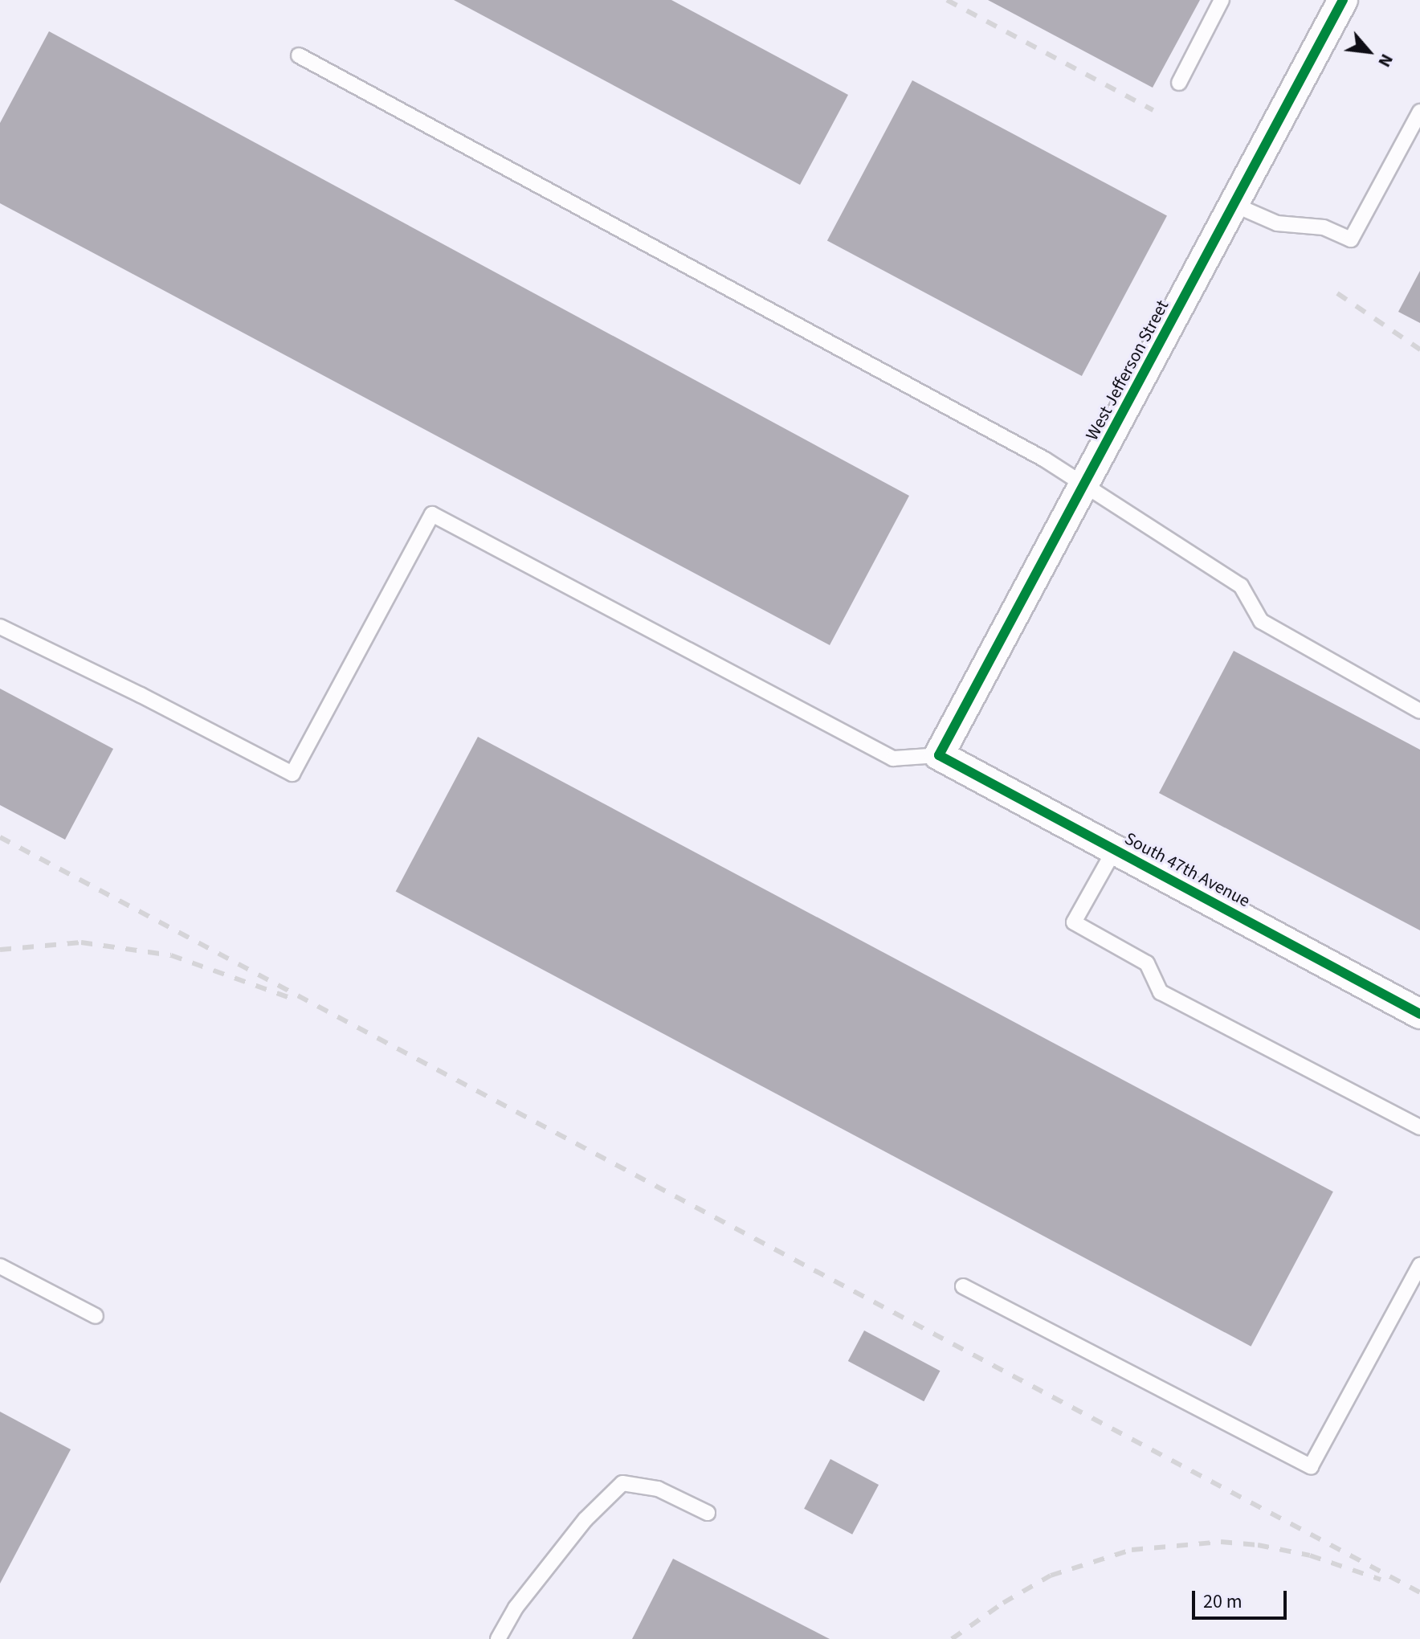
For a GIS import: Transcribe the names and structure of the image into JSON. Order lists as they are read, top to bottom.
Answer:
{
  "streets": {
    "street": ["West Jefferson Street", "South 47th Avenue"]
  },
  "crossings": [
    ["West Jefferson Street", "South 47th Avenue"]
  ],
  "scale_bar": "20 m",
  "north": "bottom right"
}
